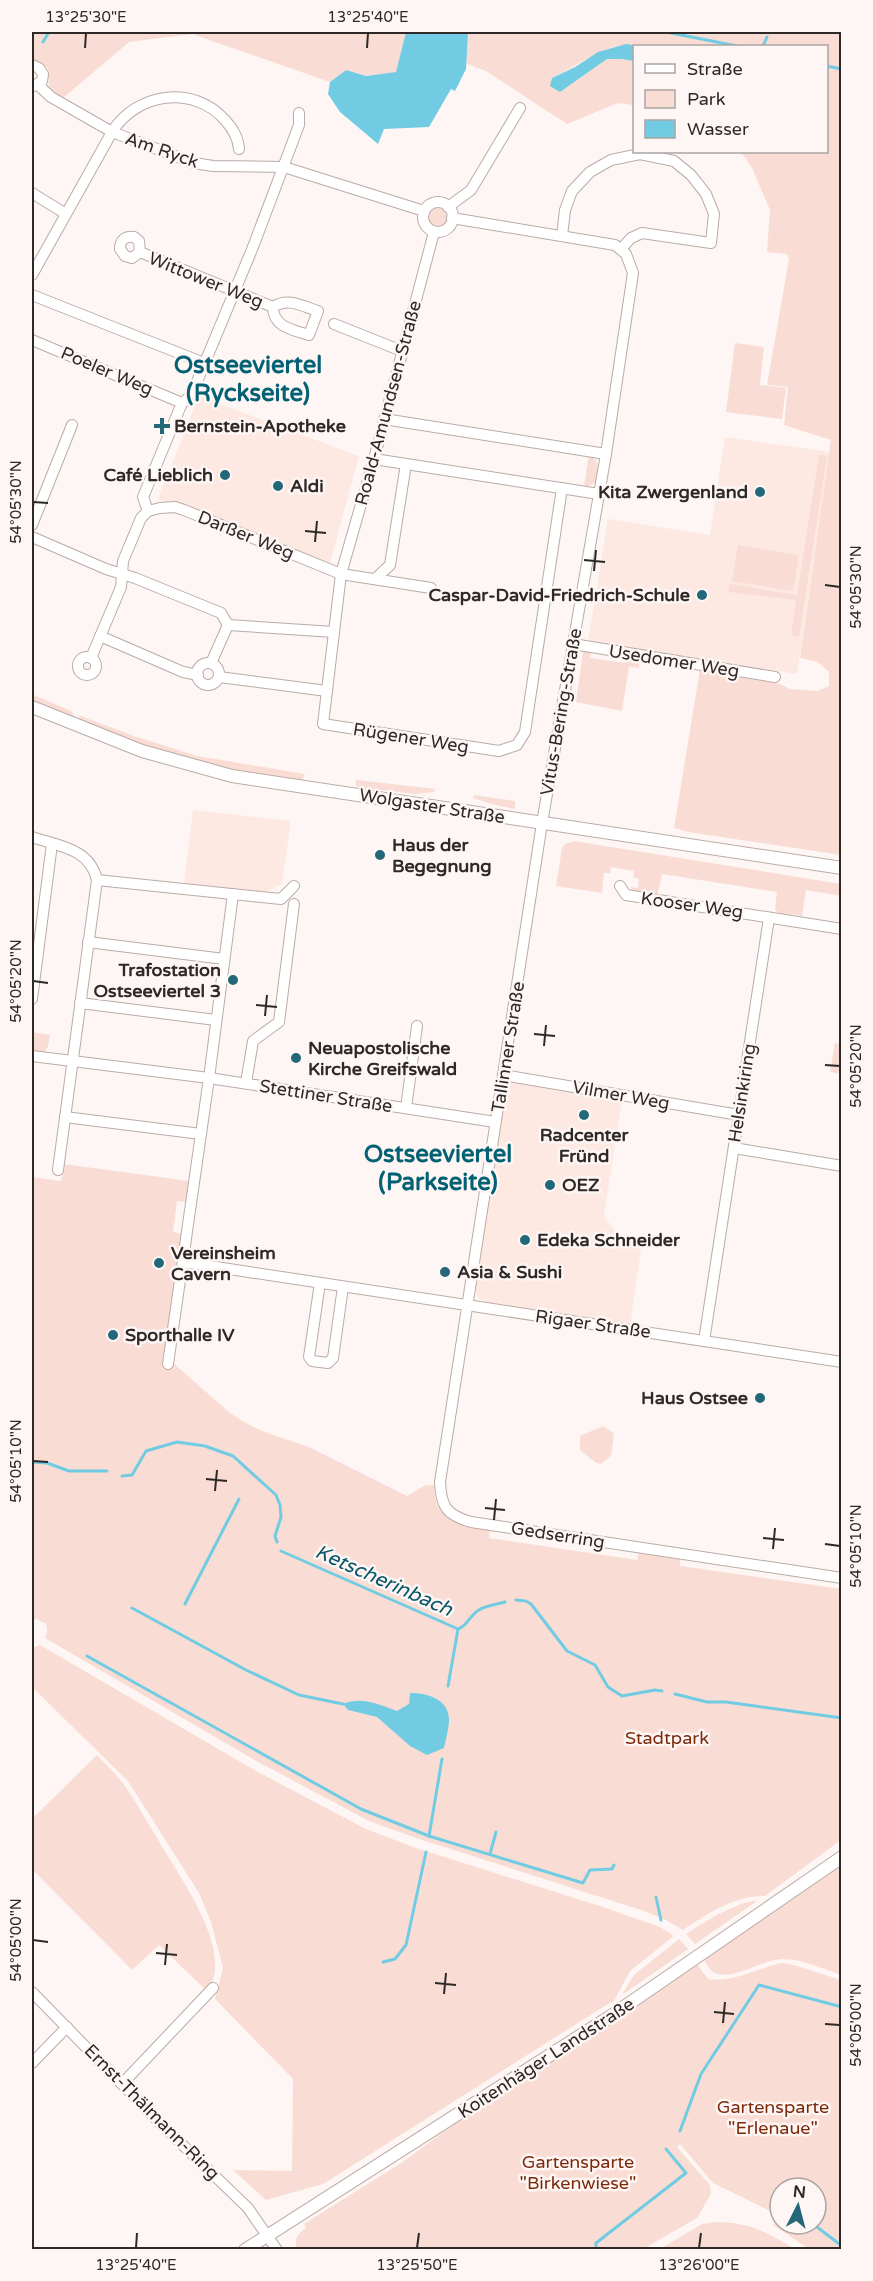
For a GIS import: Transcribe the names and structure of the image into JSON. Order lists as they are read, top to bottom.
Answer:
{
  "streets": {
    "main road": ["Wolgaster Straße", "Koitenhäger Landstraße"],
    "street": [
      "Am Ryck",
      "Wittower Weg",
      "Poeler Weg",
      "Roald-Amundsen-Straße",
      "Darßer Weg",
      "Usedomer Weg",
      "Vitus-Bering-Straße",
      "Rügener Weg",
      "Kooser Weg",
      "Tallinner Straße",
      "Helsinkiring",
      "Vilmer Weg",
      "Stettiner Straße",
      "Rigaer Straße",
      "Gedserring",
      "Ernst-Thälmann-Ring"
    ]
  },
  "crossings": [
    ["Am Ryck", "Roald-Amundsen-Straße"],
    ["Roald-Amundsen-Straße", "Darßer Weg"],
    ["Roald-Amundsen-Straße", "Rügener Weg"],
    ["Usedomer Weg", "Vitus-Bering-Straße"],
    ["Vitus-Bering-Straße", "Rügener Weg"],
    ["Vitus-Bering-Straße", "Wolgaster Straße"],
    ["Vitus-Bering-Straße", "Tallinner Straße"],
    ["Wolgaster Straße", "Tallinner Straße"],
    ["Kooser Weg", "Helsinkiring"],
    ["Tallinner Straße", "Vilmer Weg"],
    ["Tallinner Straße", "Stettiner Straße"],
    ["Tallinner Straße", "Rigaer Straße"],
    ["Tallinner Straße", "Gedserring"],
    ["Helsinkiring", "Vilmer Weg"],
    ["Helsinkiring", "Rigaer Straße"],
    ["Rigaer Straße", "Gedserring"],
    ["Koitenhäger Landstraße", "Ernst-Thälmann-Ring"]
  ],
  "districts": ["Ostseeviertel (Ryckseite)", "Ostseeviertel (Parkseite)"],
  "water": ["Ketscherinbach"],
  "parks": ["Stadtpark", "Gartensparte \"Erlenaue\"", "Gartensparte \"Birkenwiese\""],
  "places": {
    "health": ["Bernstein-Apotheke"],
    "other": [
      "Café Lieblich",
      "Aldi",
      "Kita Zwergenland",
      "Caspar-David-Friedrich-Schule",
      "Haus der Begegnung",
      "Trafostation Ostseeviertel 3",
      "Neuapostolische Kirche Greifswald",
      "Radcenter Fründ",
      "OEZ",
      "Edeka Schneider",
      "Vereinsheim Cavern",
      "Asia & Sushi",
      "Sporthalle IV",
      "Haus Ostsee"
    ]
  },
  "legend": ["Straße", "Park", "Wasser"],
  "north": "top",
  "coordinates": [
    "13°25'30\"E",
    "13°25'40\"E",
    "54°05'30\"N",
    "54°05'20\"N",
    "54°05'10\"N",
    "54°05'00\"N",
    "13°25'50\"E",
    "13°26'00\"E"
  ]
}
